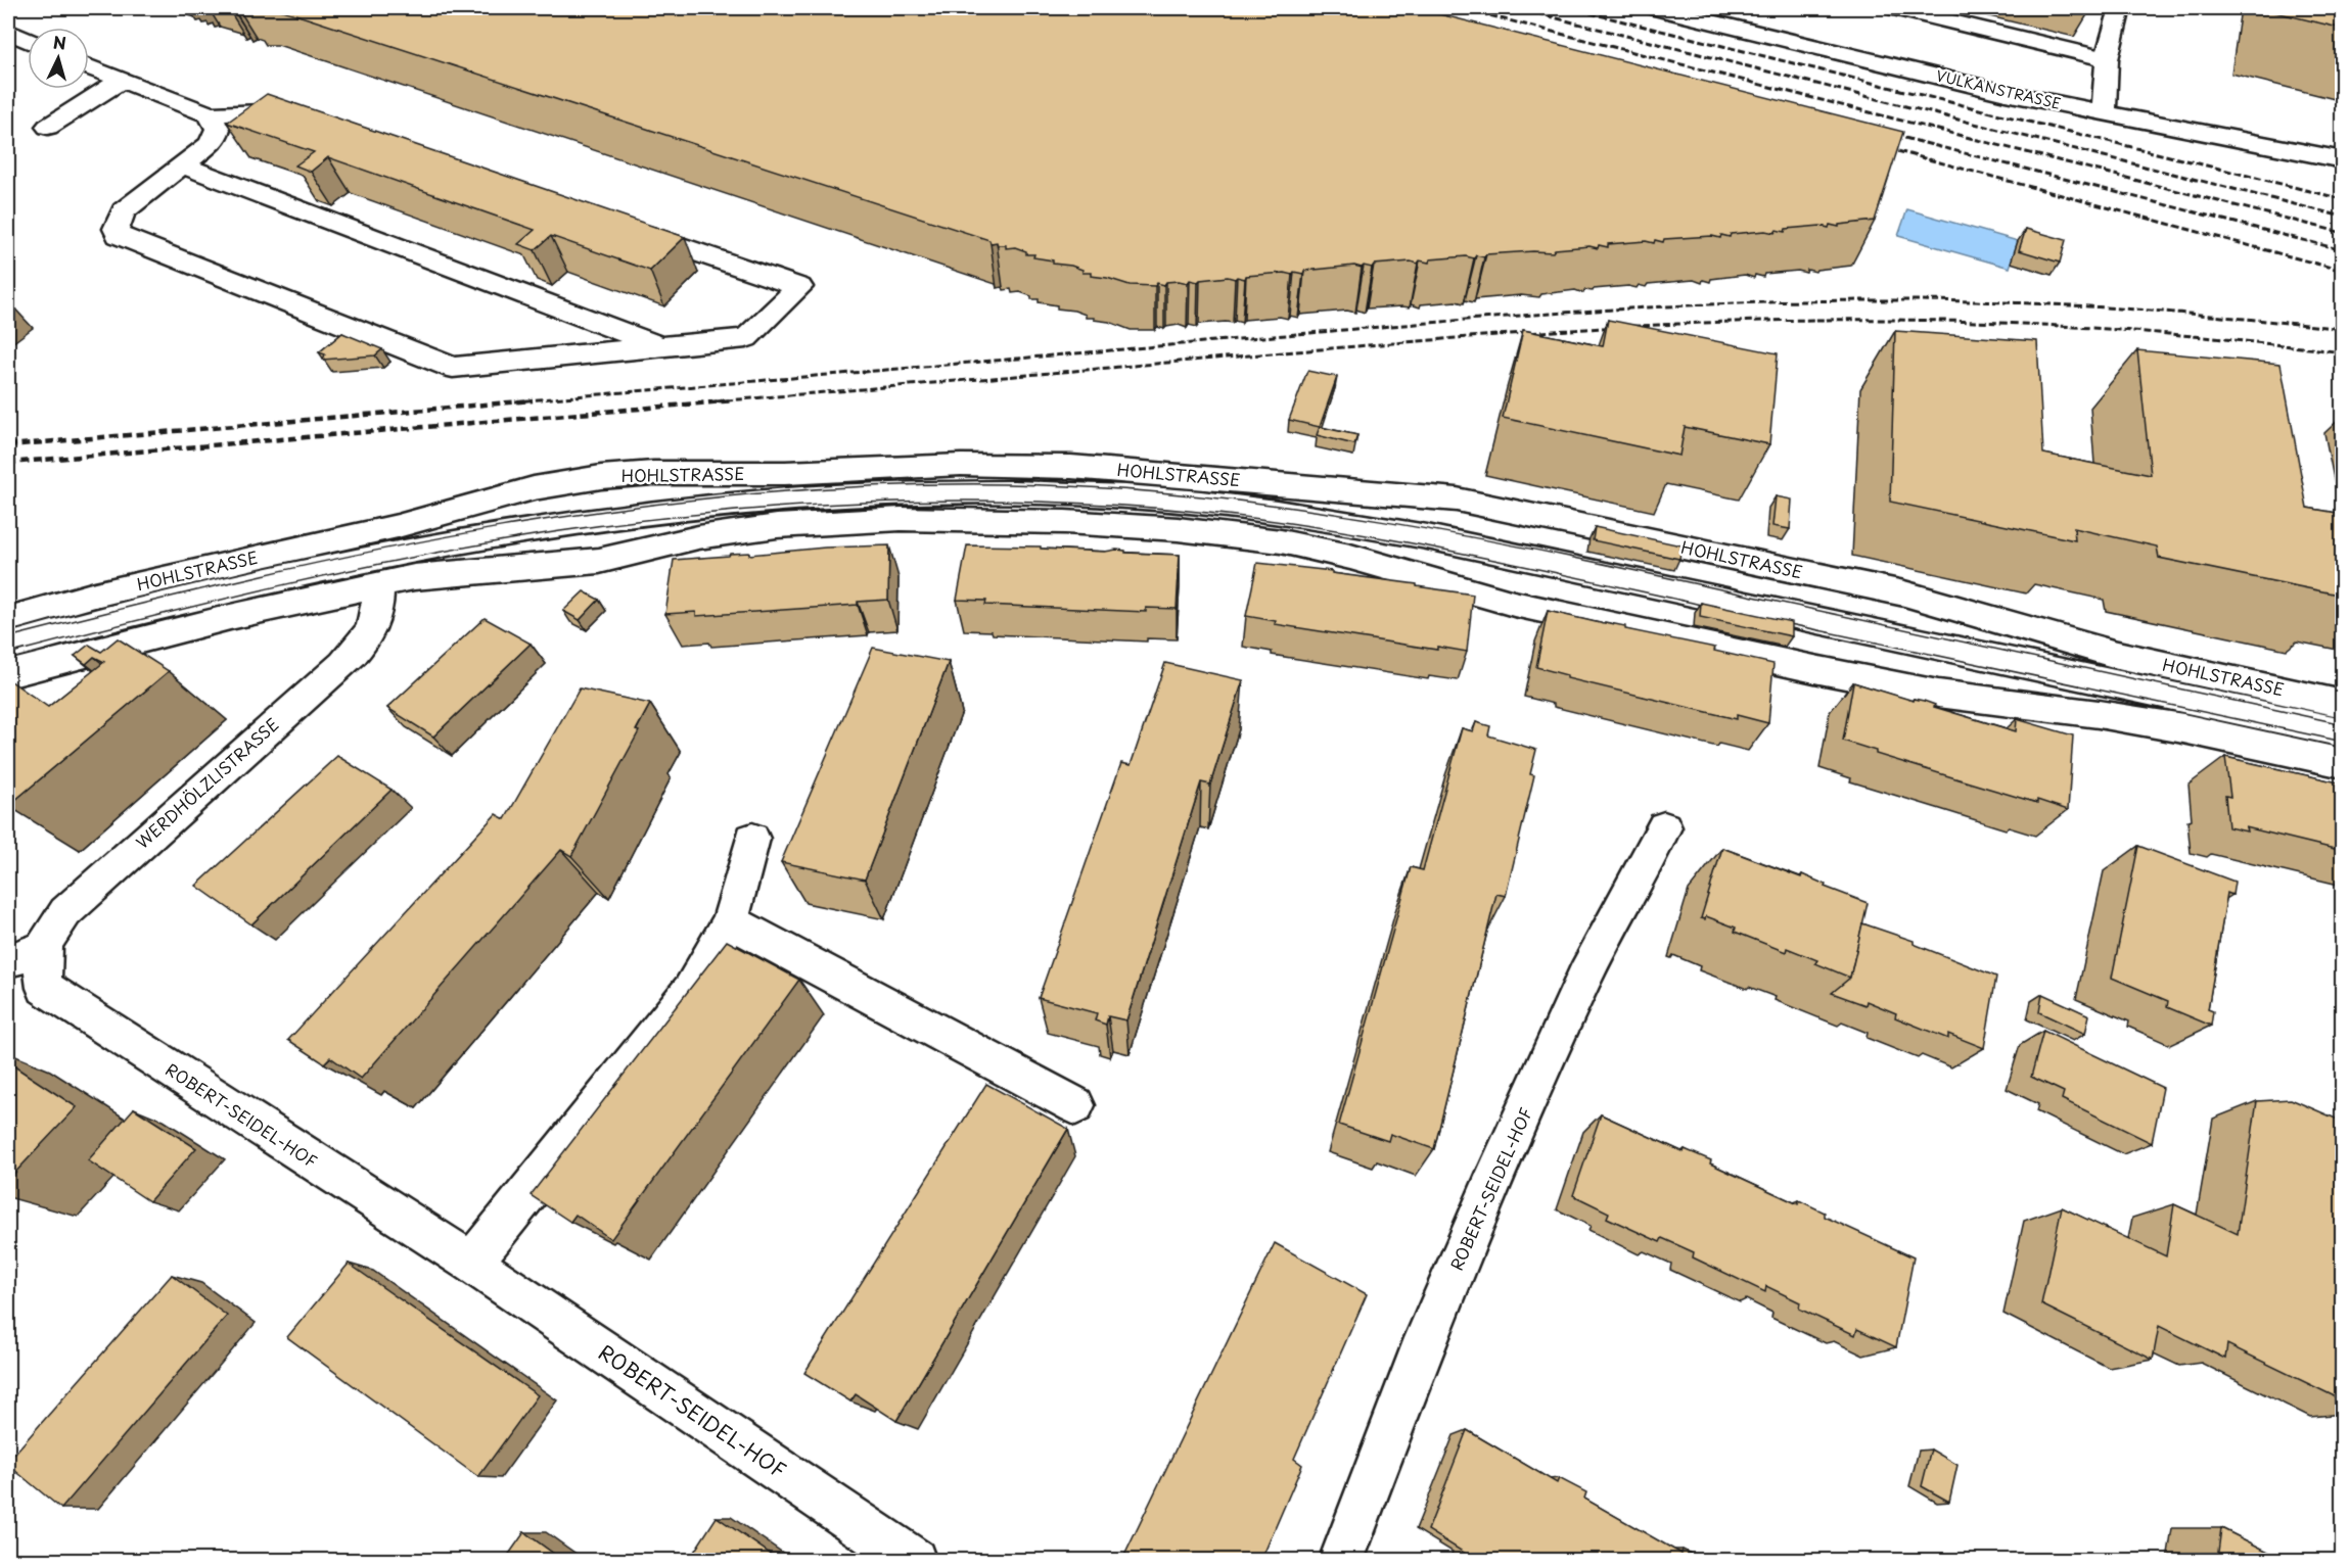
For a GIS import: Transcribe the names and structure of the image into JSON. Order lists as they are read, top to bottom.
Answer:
{
  "streets": {
    "street": [
      "VULKANSTRASSE",
      "HOHLSTRASSE",
      "WERDHÖLZLISTRASSE",
      "ROBERT-SEIDEL-HOF"
    ]
  },
  "crossings": [
    ["WERDHÖLZLISTRASSE", "ROBERT-SEIDEL-HOF"]
  ],
  "north": "top"
}
